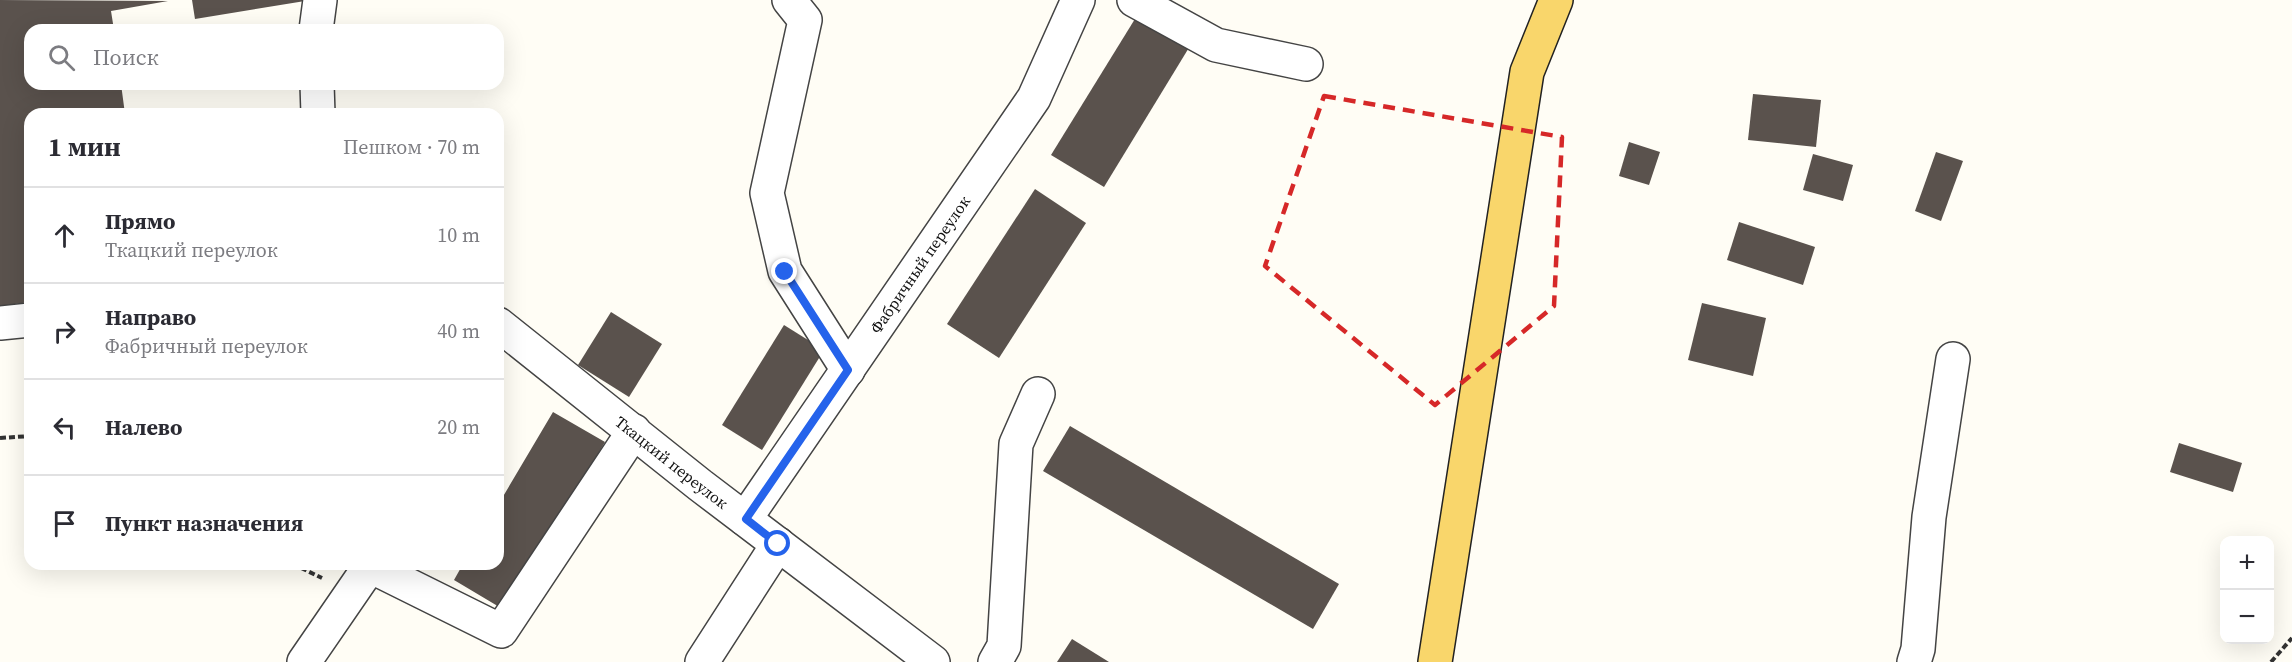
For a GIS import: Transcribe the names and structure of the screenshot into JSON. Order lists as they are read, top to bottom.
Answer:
{
  "streets": {
    "street": ["Фабричный переулок", "Ткацкий переулок"]
  },
  "crossings": [
    ["Фабричный переулок", "Ткацкий переулок"]
  ],
  "page": {
    "search": "Поиск",
    "heading": ["1 мин", "Пешком · 70 m"],
    "list": [
      ["Прямо", "Ткацкий переулок", "10 m"],
      ["Направо", "Фабричный переулок", "40 m"],
      ["Налево", "20 m"],
      "Пункт назначения"
    ],
    "map_buttons": ["+", "−"]
  }
}
